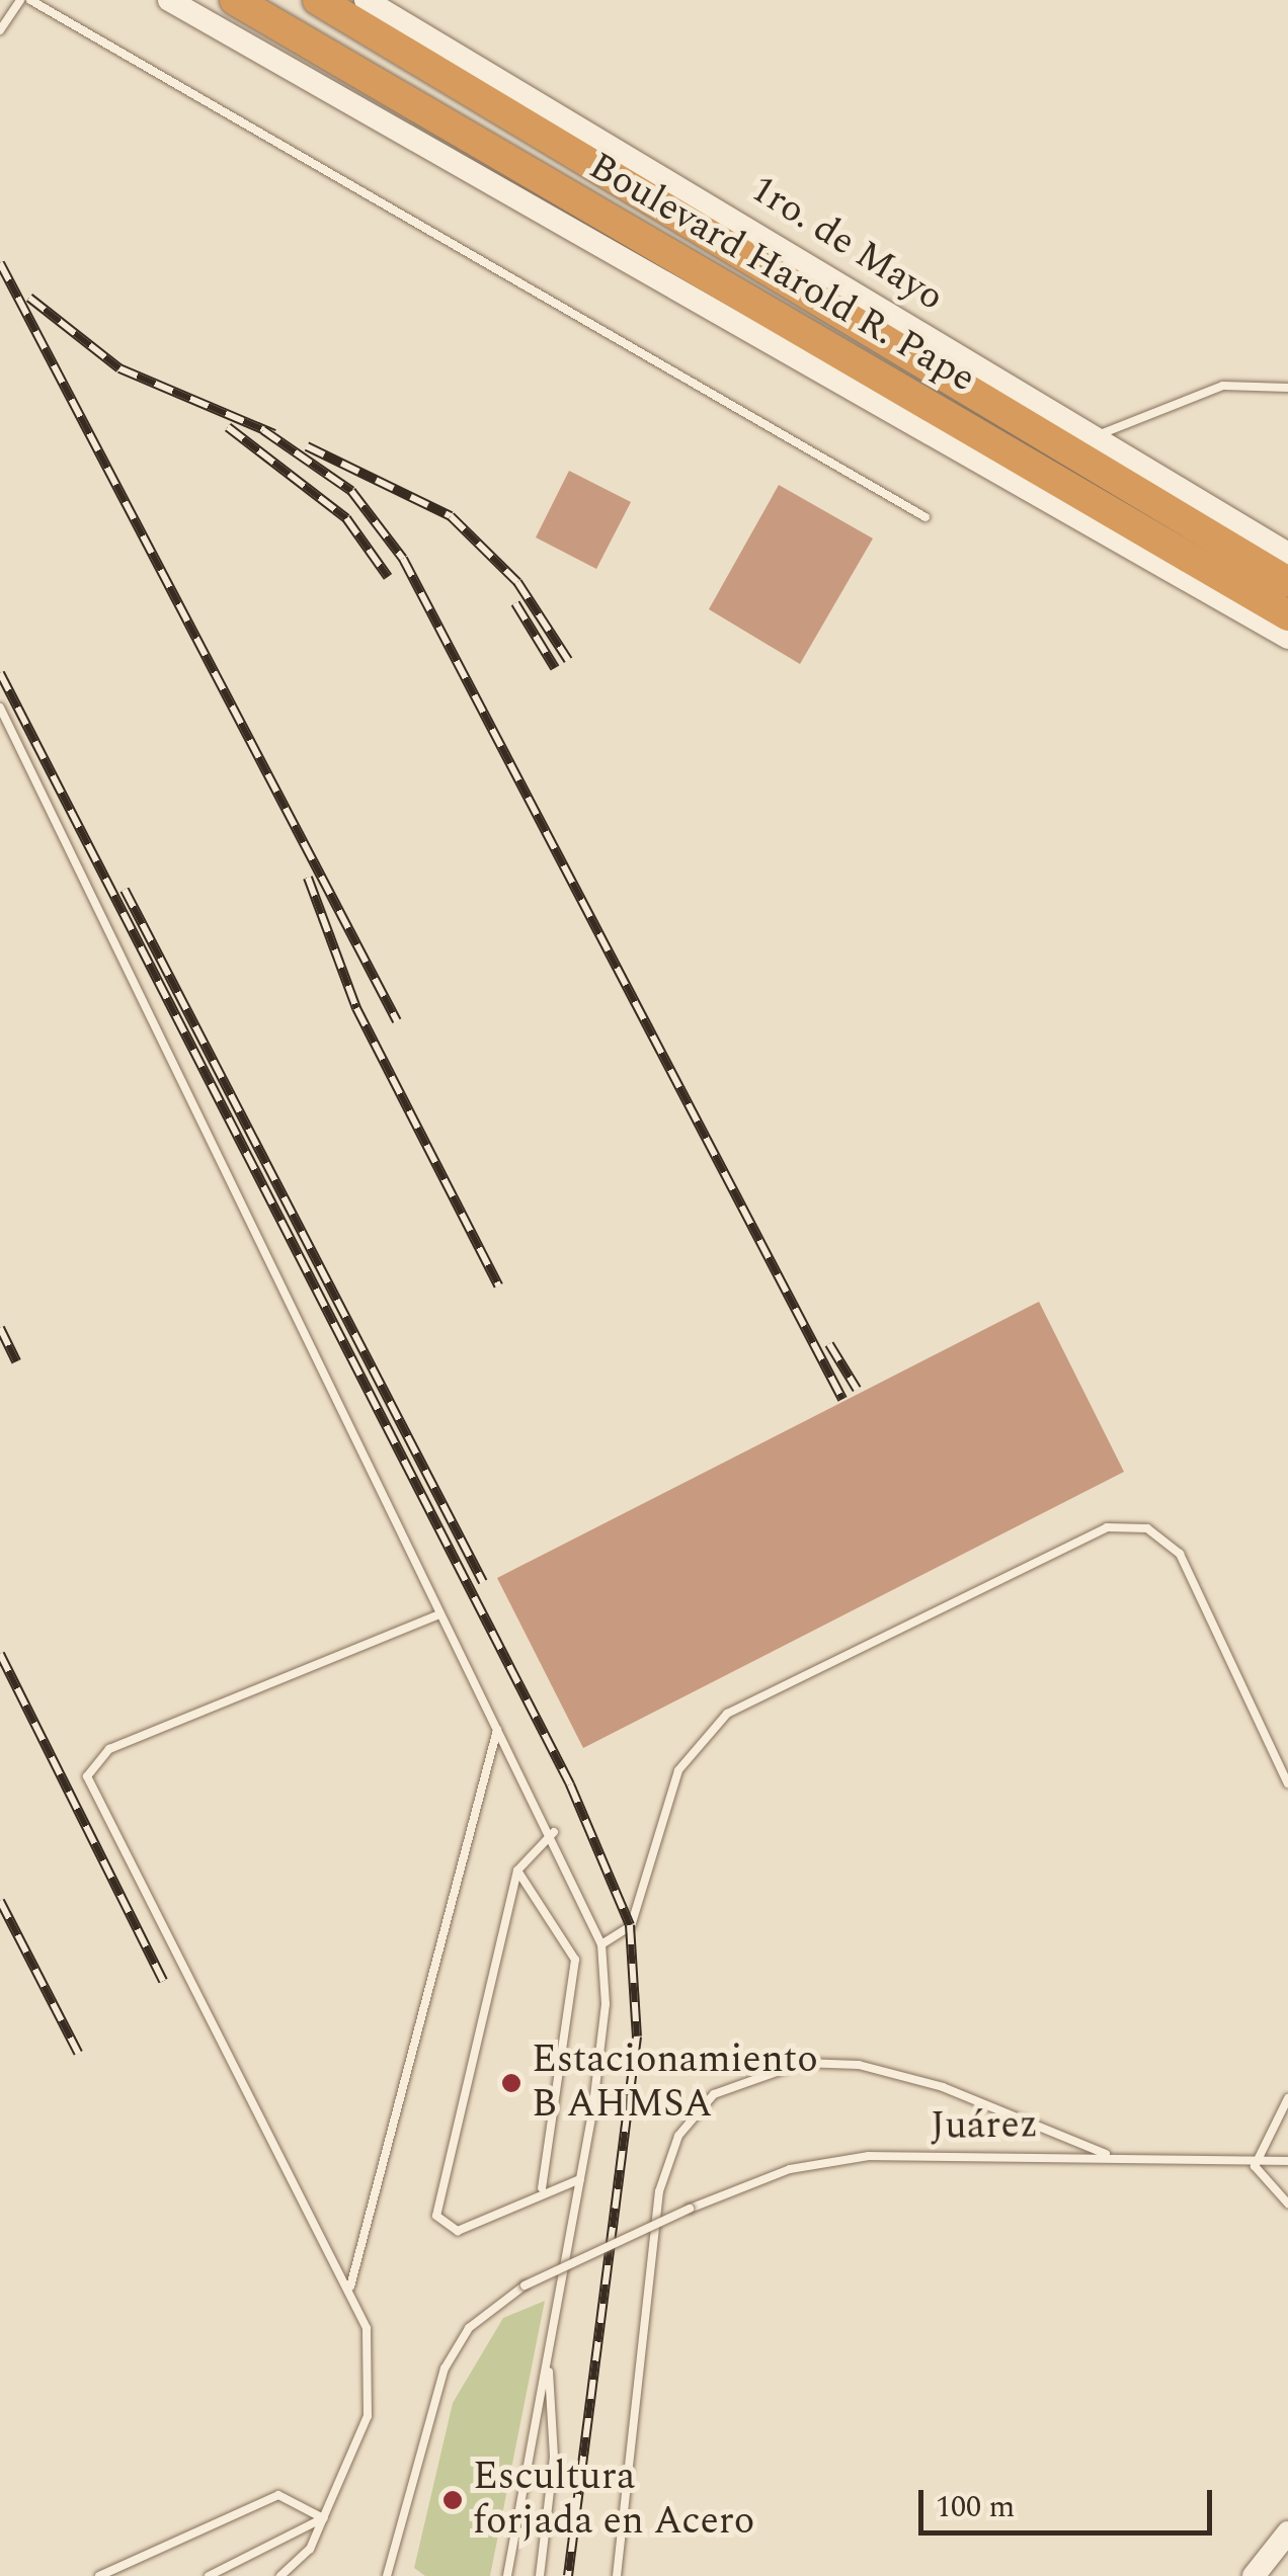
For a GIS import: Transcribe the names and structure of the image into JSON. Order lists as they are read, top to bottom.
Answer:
{
  "streets": {
    "highway": ["Boulevard Harold R. Pape"],
    "main road": ["1ro. de Mayo"],
    "lane": ["Juárez"]
  },
  "places": ["Estacionamiento B AHMSA", "Escultura forjada en Acero"],
  "scale_bar": "100 m"
}
